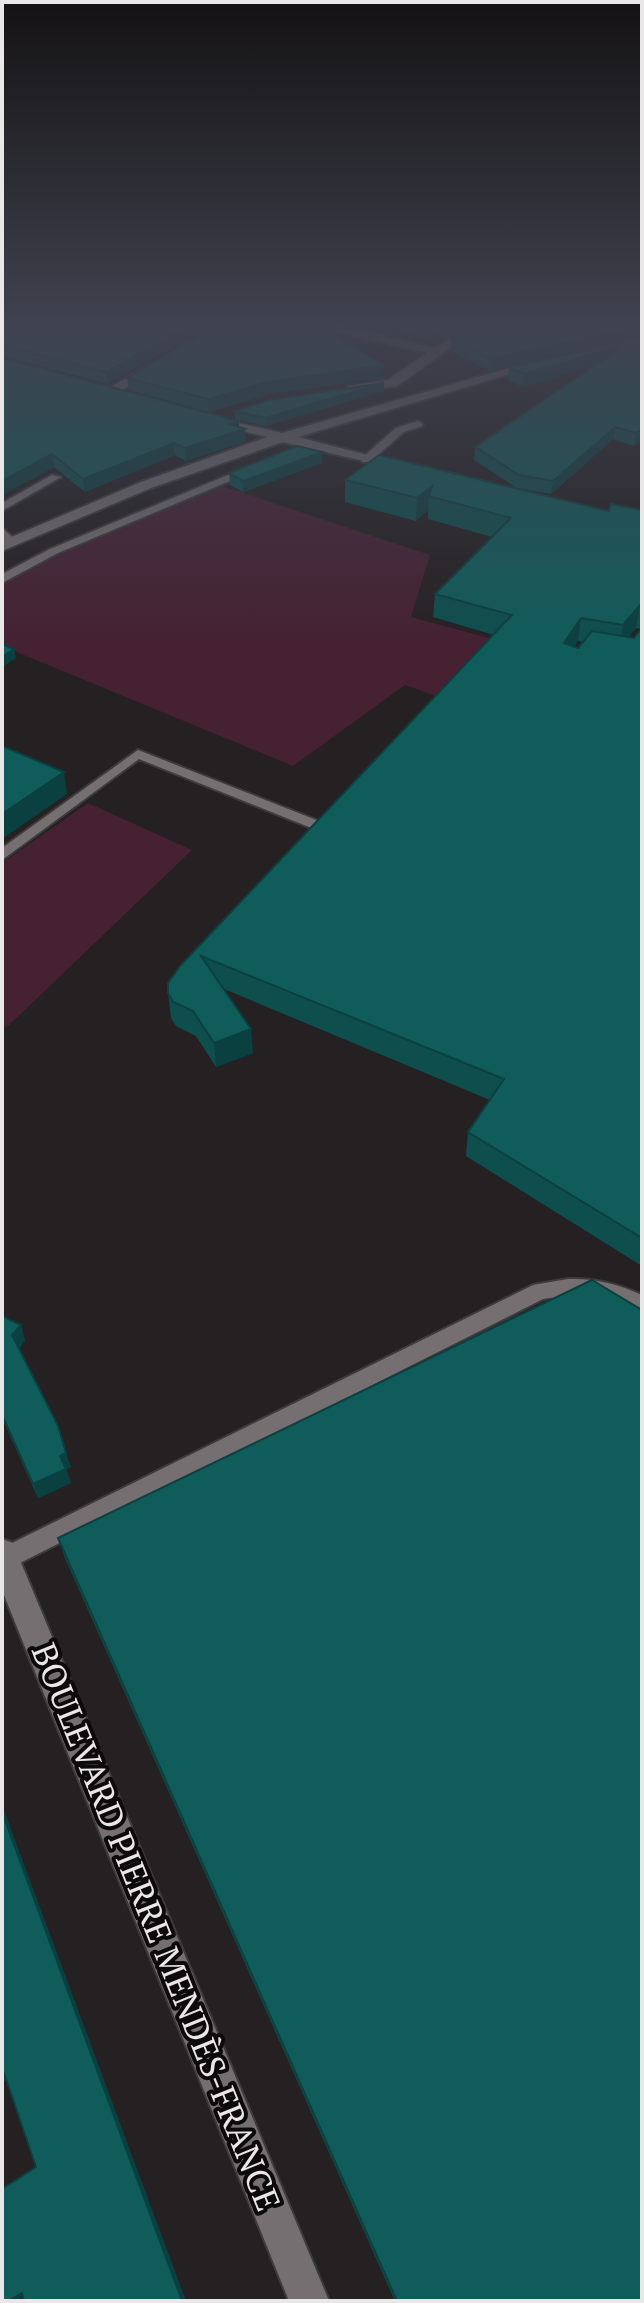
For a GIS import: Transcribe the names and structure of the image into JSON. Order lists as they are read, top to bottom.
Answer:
{
  "streets": {
    "street": ["BOULEVARD PIERRE MENDÈS-FRANCE"]
  }
}
